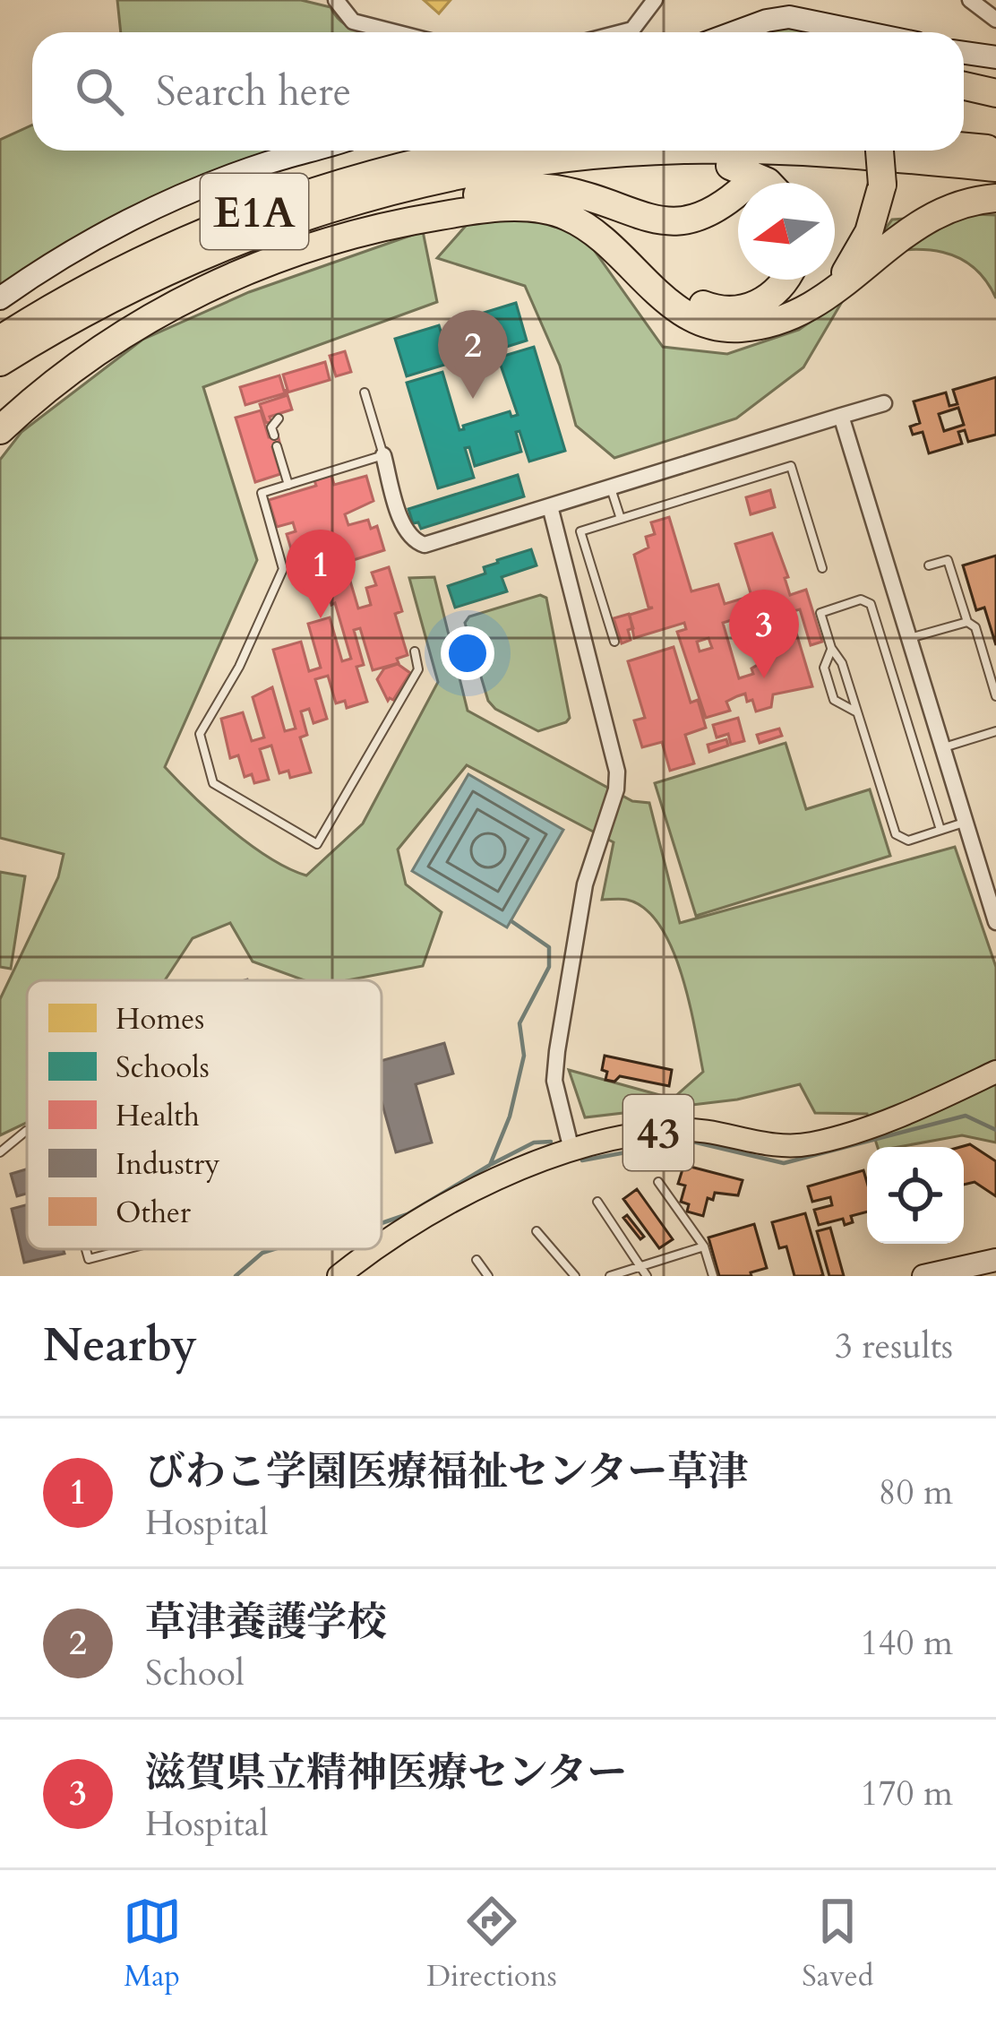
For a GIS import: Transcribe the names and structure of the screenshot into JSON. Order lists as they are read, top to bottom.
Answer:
{
  "streets": {
    "highway": ["E1A"],
    "main road": ["43"]
  },
  "legend": [
    "Homes",
    "Schools",
    "Health",
    "Industry",
    "Other"
  ],
  "north": "left",
  "page": {
    "search": "Search here",
    "pins": ["2", "1", "3"],
    "heading": ["Nearby", "3 results"],
    "list": [
      {
        "mark": "1",
        "name": "びわこ学園医療福祉センター草津",
        "note": "Hospital",
        "value": "80 m"
      },
      {
        "mark": "2",
        "name": "草津養護学校",
        "note": "School",
        "value": "140 m"
      },
      {
        "mark": "3",
        "name": "滋賀県立精神医療センター",
        "note": "Hospital",
        "value": "170 m"
      }
    ],
    "nav": ["Map", "Directions", "Saved"]
  }
}
